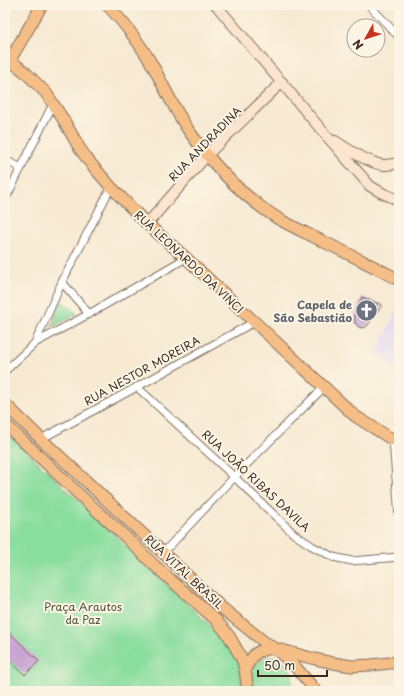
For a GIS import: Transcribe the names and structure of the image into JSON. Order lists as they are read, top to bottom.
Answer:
{
  "streets": {
    "main road": ["RUA LEONARDO DA VINCI", "RUA VITAL BRASIL"],
    "street": ["RUA ANDRADINA", "RUA NESTOR MOREIRA", "RUA JOÃO RIBAS DAVILA"]
  },
  "crossings": [
    ["RUA ANDRADINA", "RUA LEONARDO DA VINCI"],
    ["RUA LEONARDO DA VINCI", "RUA NESTOR MOREIRA"],
    ["RUA NESTOR MOREIRA", "RUA JOÃO RIBAS DAVILA"],
    ["RUA NESTOR MOREIRA", "RUA VITAL BRASIL"]
  ],
  "parks": ["Praça Arautos da Paz"],
  "places": {
    "church": ["Capela de São Sebastião"]
  },
  "scale_bar": "50 m",
  "north": "bottom left"
}
